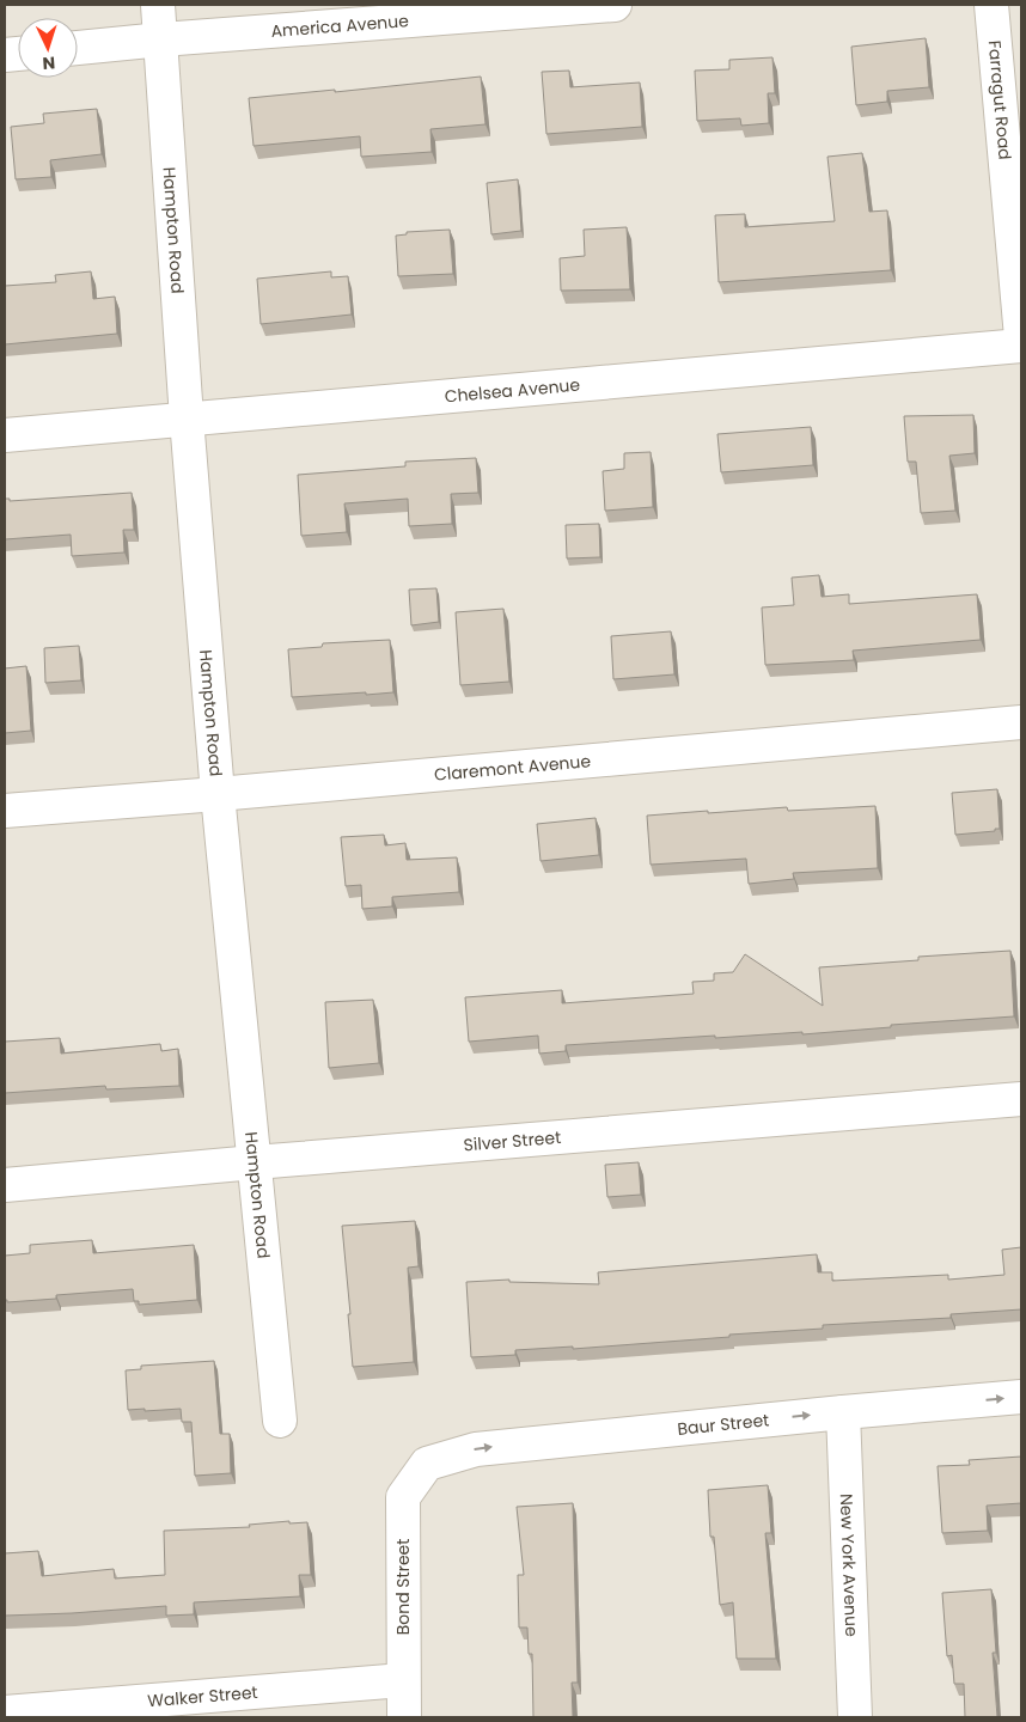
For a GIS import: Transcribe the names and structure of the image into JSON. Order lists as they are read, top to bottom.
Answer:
{
  "streets": {
    "street": [
      "America Avenue",
      "Farragut Road",
      "Hampton Road",
      "Chelsea Avenue",
      "Claremont Avenue",
      "Silver Street",
      "Baur Street",
      "New York Avenue",
      "Bond Street",
      "Walker Street"
    ]
  },
  "crossings": [
    ["America Avenue", "Hampton Road"],
    ["Hampton Road", "Chelsea Avenue"],
    ["Hampton Road", "Claremont Avenue"],
    ["Hampton Road", "Silver Street"],
    ["Baur Street", "New York Avenue"],
    ["Baur Street", "Bond Street"],
    ["Bond Street", "Walker Street"]
  ],
  "one_way": ["Baur Street"],
  "north": "bottom"
}
